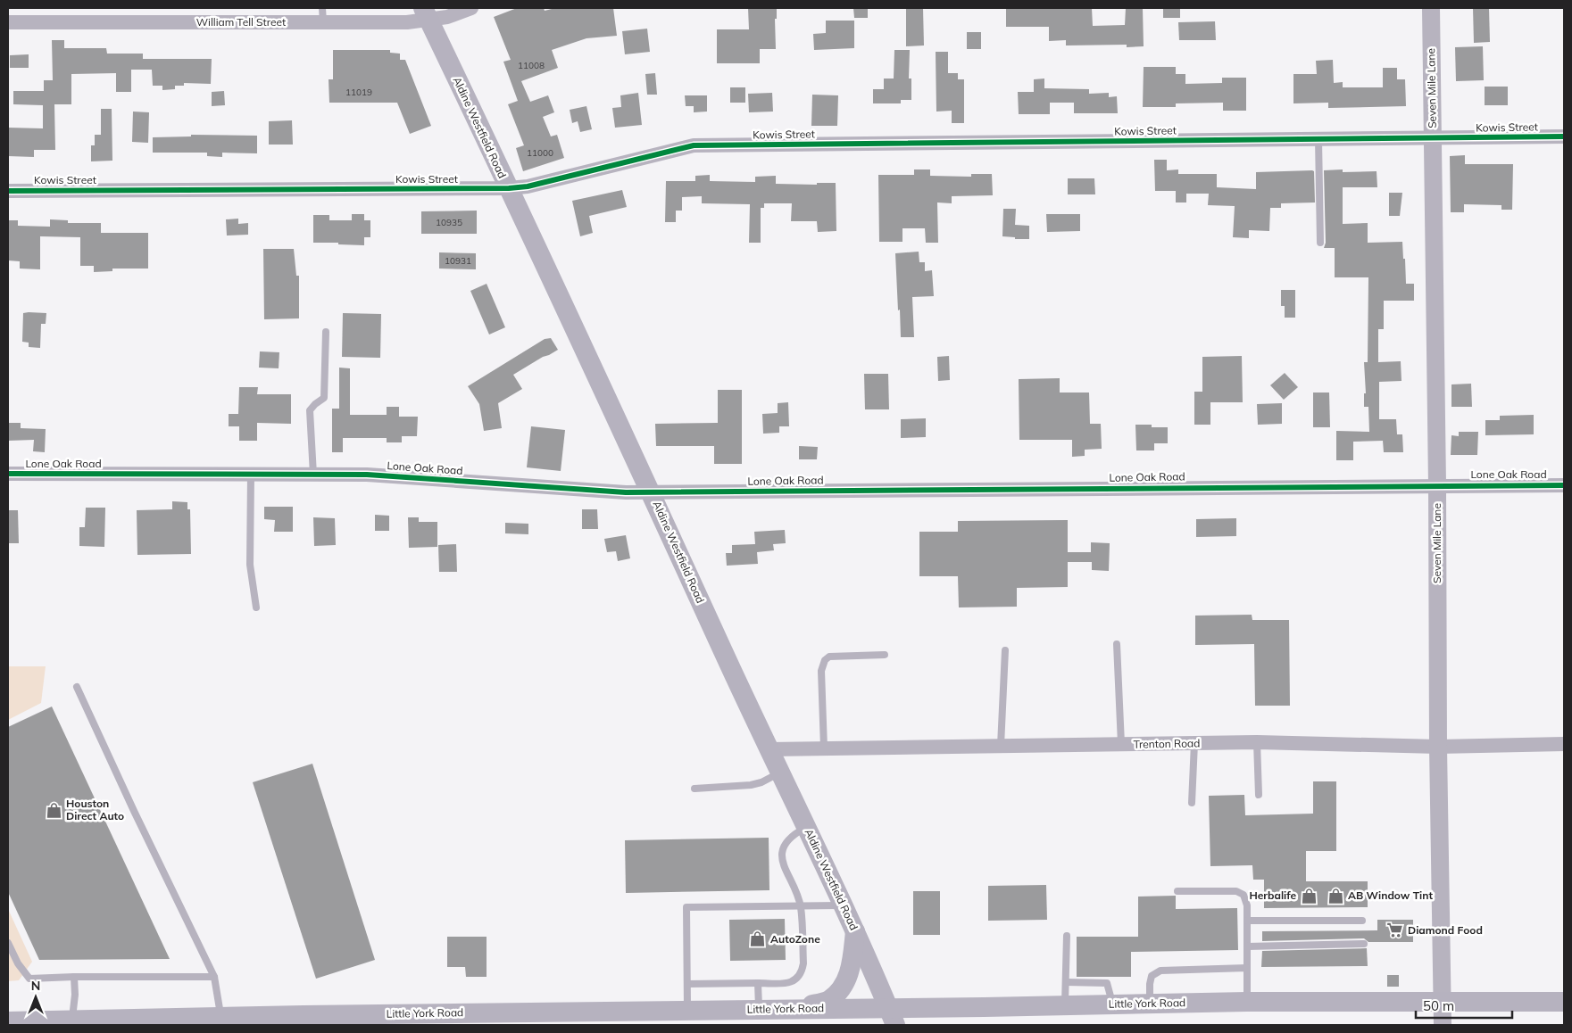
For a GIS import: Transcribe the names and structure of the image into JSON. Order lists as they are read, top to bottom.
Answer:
{
  "streets": {
    "main road": ["Aldine Westfield Road", "Little York Road"],
    "street": [
      "William Tell Street",
      "Seven Mile Lane",
      "Kowis Street",
      "Lone Oak Road",
      "Trenton Road"
    ]
  },
  "crossings": [
    ["William Tell Street", "Aldine Westfield Road"],
    ["Seven Mile Lane", "Kowis Street"],
    ["Seven Mile Lane", "Lone Oak Road"],
    ["Seven Mile Lane", "Trenton Road"],
    ["Seven Mile Lane", "Little York Road"],
    ["Aldine Westfield Road", "Kowis Street"],
    ["Aldine Westfield Road", "Lone Oak Road"],
    ["Aldine Westfield Road", "Trenton Road"],
    ["Aldine Westfield Road", "Little York Road"]
  ],
  "places": {
    "shop": [
      "Houston Direct Auto",
      "Herbalife",
      "AB Window Tint",
      "AutoZone"
    ],
    "supermarket": ["Diamond Food"]
  },
  "house_numbers": [
    "11008",
    "11019",
    "11000",
    "10935",
    "10931"
  ],
  "scale_bar": "50 m",
  "north": "top"
}
